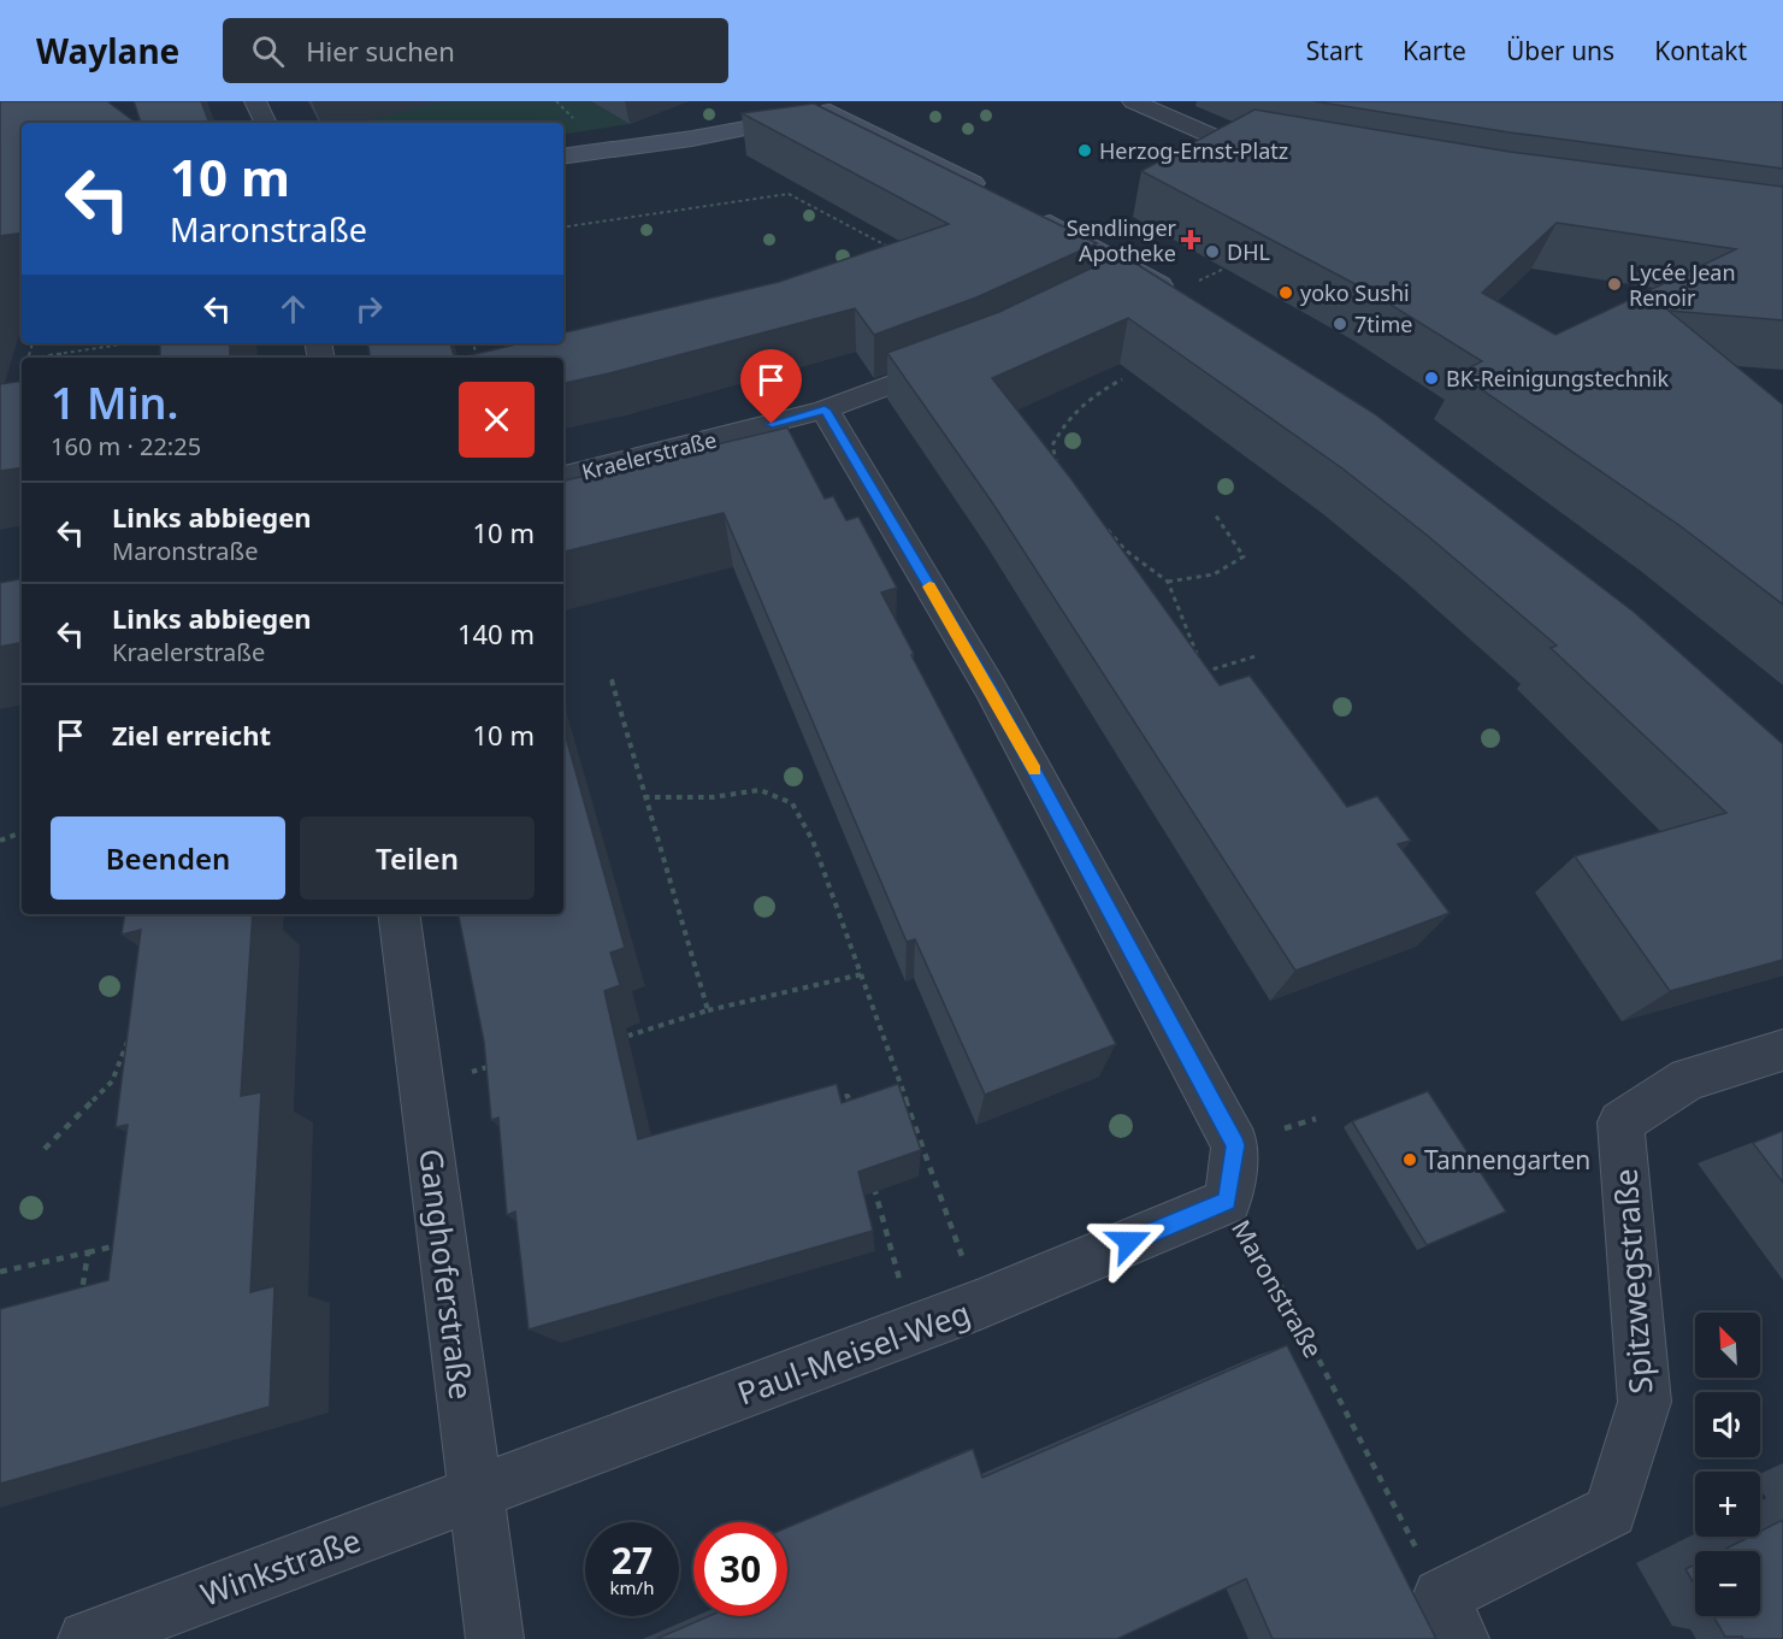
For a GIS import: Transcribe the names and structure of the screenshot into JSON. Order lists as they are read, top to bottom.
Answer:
{
  "streets": {
    "street": [
      "Kraelerstraße",
      "Ganghoferstraße",
      "Spitzwegstraße",
      "Maronstraße",
      "Paul-Meisel-Weg",
      "Winkstraße"
    ]
  },
  "crossings": [
    ["Kraelerstraße", "Maronstraße"],
    ["Ganghoferstraße", "Paul-Meisel-Weg"],
    ["Ganghoferstraße", "Winkstraße"],
    ["Spitzwegstraße", "Maronstraße"],
    ["Maronstraße", "Paul-Meisel-Weg"],
    ["Paul-Meisel-Weg", "Winkstraße"]
  ],
  "places": {
    "other": [
      "Herzog-Ernst-Platz",
      "DHL",
      "Lycée Jean Renoir",
      "yoko Sushi",
      "7time",
      "BK-Reinigungstechnik",
      "Tannengarten"
    ],
    "health": ["Sendlinger Apotheke"]
  },
  "north": "top left",
  "page": {
    "header": "Waylane",
    "search": "Hier suchen",
    "nav": [
      "Start",
      "Karte",
      "Über uns",
      "Kontakt"
    ],
    "turn": ["10 m", "Maronstraße"],
    "heading": ["1 Min.", "160 m · 22:25"],
    "list": [
      {
        "name": "Links abbiegen",
        "note": "Maronstraße",
        "value": "10 m"
      },
      {
        "name": "Links abbiegen",
        "note": "Kraelerstraße",
        "value": "140 m"
      },
      {
        "name": "Ziel erreicht",
        "value": "10 m"
      }
    ],
    "buttons": ["Beenden", "Teilen"],
    "map_buttons": ["+", "−"],
    "speed": "27 km/h",
    "limit": "30"
  }
}
